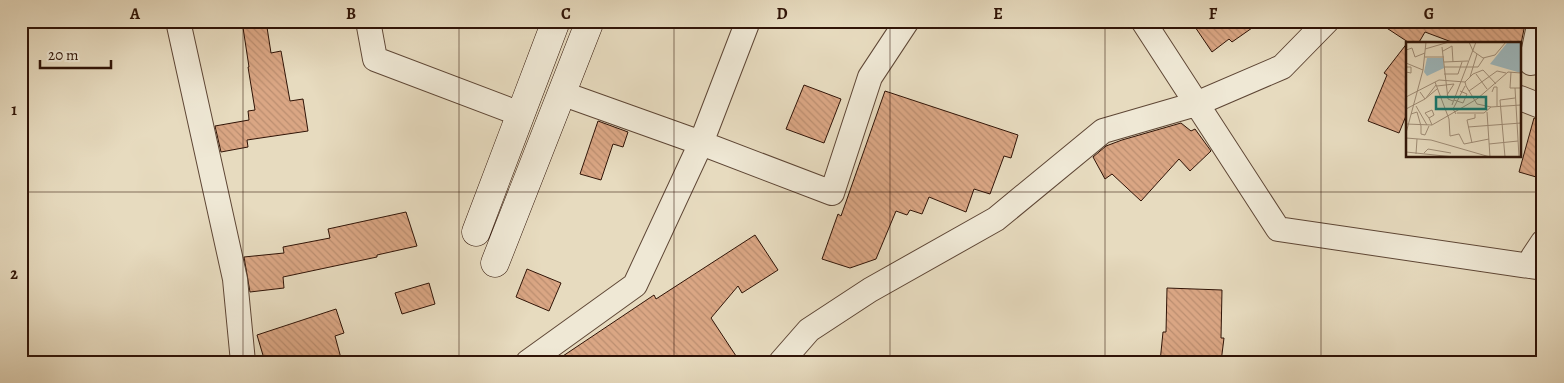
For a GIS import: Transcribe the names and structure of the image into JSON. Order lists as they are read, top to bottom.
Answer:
{
  "scale_bar": "20 m",
  "grid": {
    "columns": [
      "A",
      "B",
      "C",
      "D",
      "E",
      "F",
      "G"
    ],
    "rows": ["1", "2"]
  }
}
